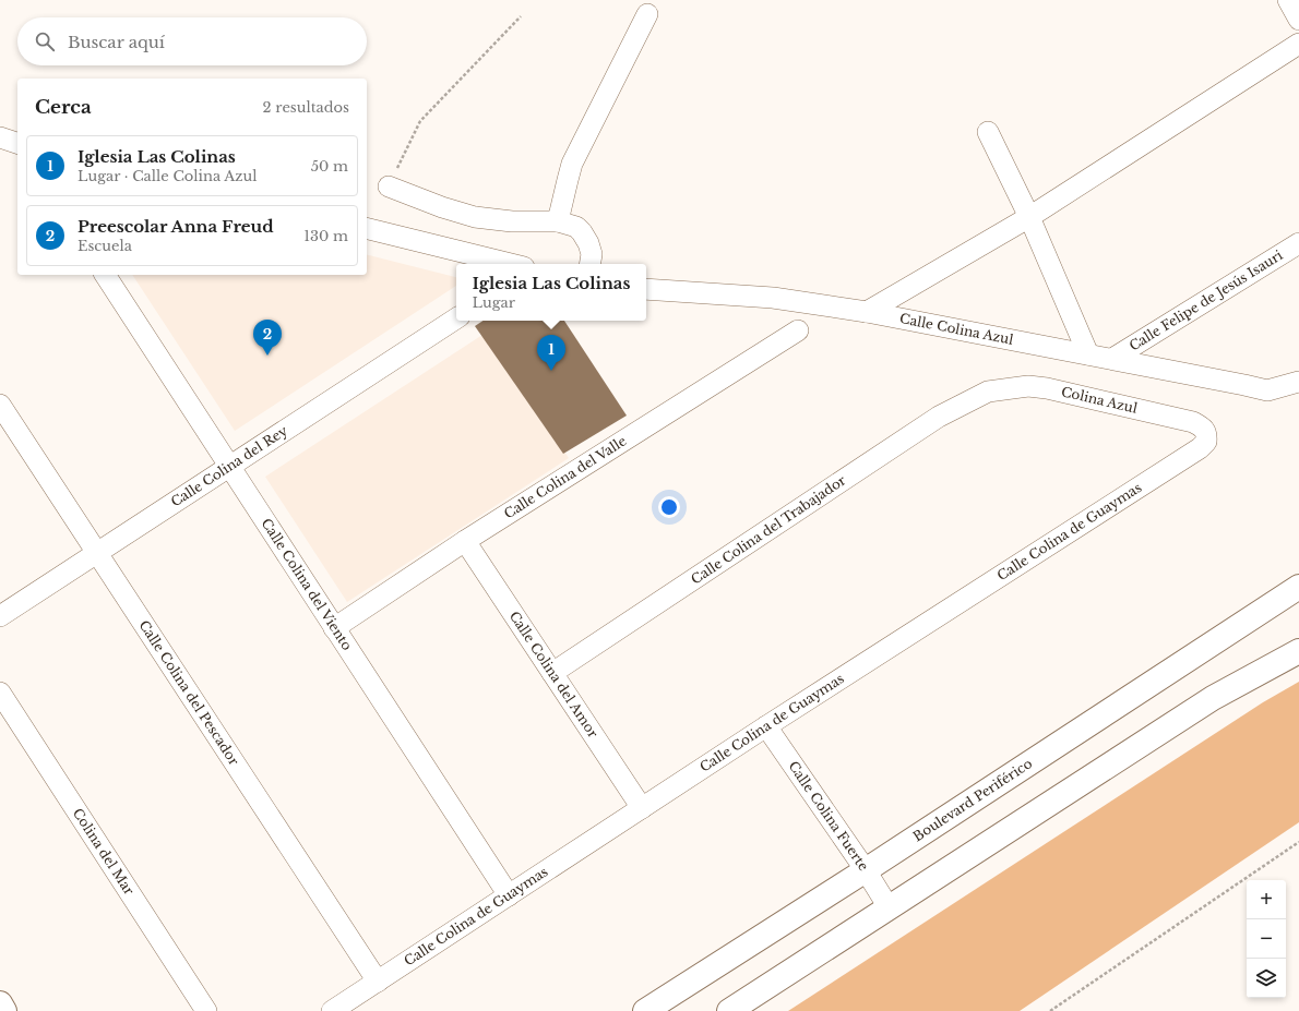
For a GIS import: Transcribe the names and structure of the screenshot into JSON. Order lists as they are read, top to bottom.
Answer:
{
  "streets": {
    "street": [
      "Calle Felipe de Jesús Isauri",
      "Calle Colina Azul",
      "Colina Azul",
      "Calle Colina del Rey",
      "Calle Colina del Valle",
      "Calle Colina del Trabajador",
      "Calle Colina de Guaymas",
      "Calle Colina del Viento",
      "Calle Colina del Amor",
      "Calle Colina del Pescador",
      "Boulevard Periférico",
      "Calle Colina Fuerte",
      "Colina del Mar"
    ]
  },
  "crossings": [
    ["Calle Felipe de Jesús Isauri", "Calle Colina Azul"],
    ["Colina Azul", "Calle Colina del Trabajador"],
    ["Colina Azul", "Calle Colina de Guaymas"],
    ["Calle Colina del Rey", "Calle Colina del Viento"],
    ["Calle Colina del Rey", "Calle Colina del Pescador"],
    ["Calle Colina del Valle", "Calle Colina del Viento"],
    ["Calle Colina del Valle", "Calle Colina del Amor"],
    ["Calle Colina del Trabajador", "Calle Colina del Amor"],
    ["Calle Colina de Guaymas", "Calle Colina del Viento"],
    ["Calle Colina de Guaymas", "Calle Colina del Amor"],
    ["Calle Colina de Guaymas", "Calle Colina del Pescador"],
    ["Calle Colina de Guaymas", "Calle Colina Fuerte"],
    ["Boulevard Periférico", "Calle Colina Fuerte"]
  ],
  "page": {
    "search": "Buscar aquí",
    "heading": ["Cerca", "2 resultados"],
    "list": [
      {
        "mark": "1",
        "name": "Iglesia Las Colinas",
        "note": "Lugar · Calle Colina Azul",
        "value": "50 m"
      },
      {
        "mark": "2",
        "name": "Preescolar Anna Freud",
        "note": "Escuela",
        "value": "130 m"
      }
    ],
    "popup": ["Iglesia Las Colinas", "Lugar"],
    "pins": ["2", "1"],
    "map_buttons": ["+", "−"]
  }
}
